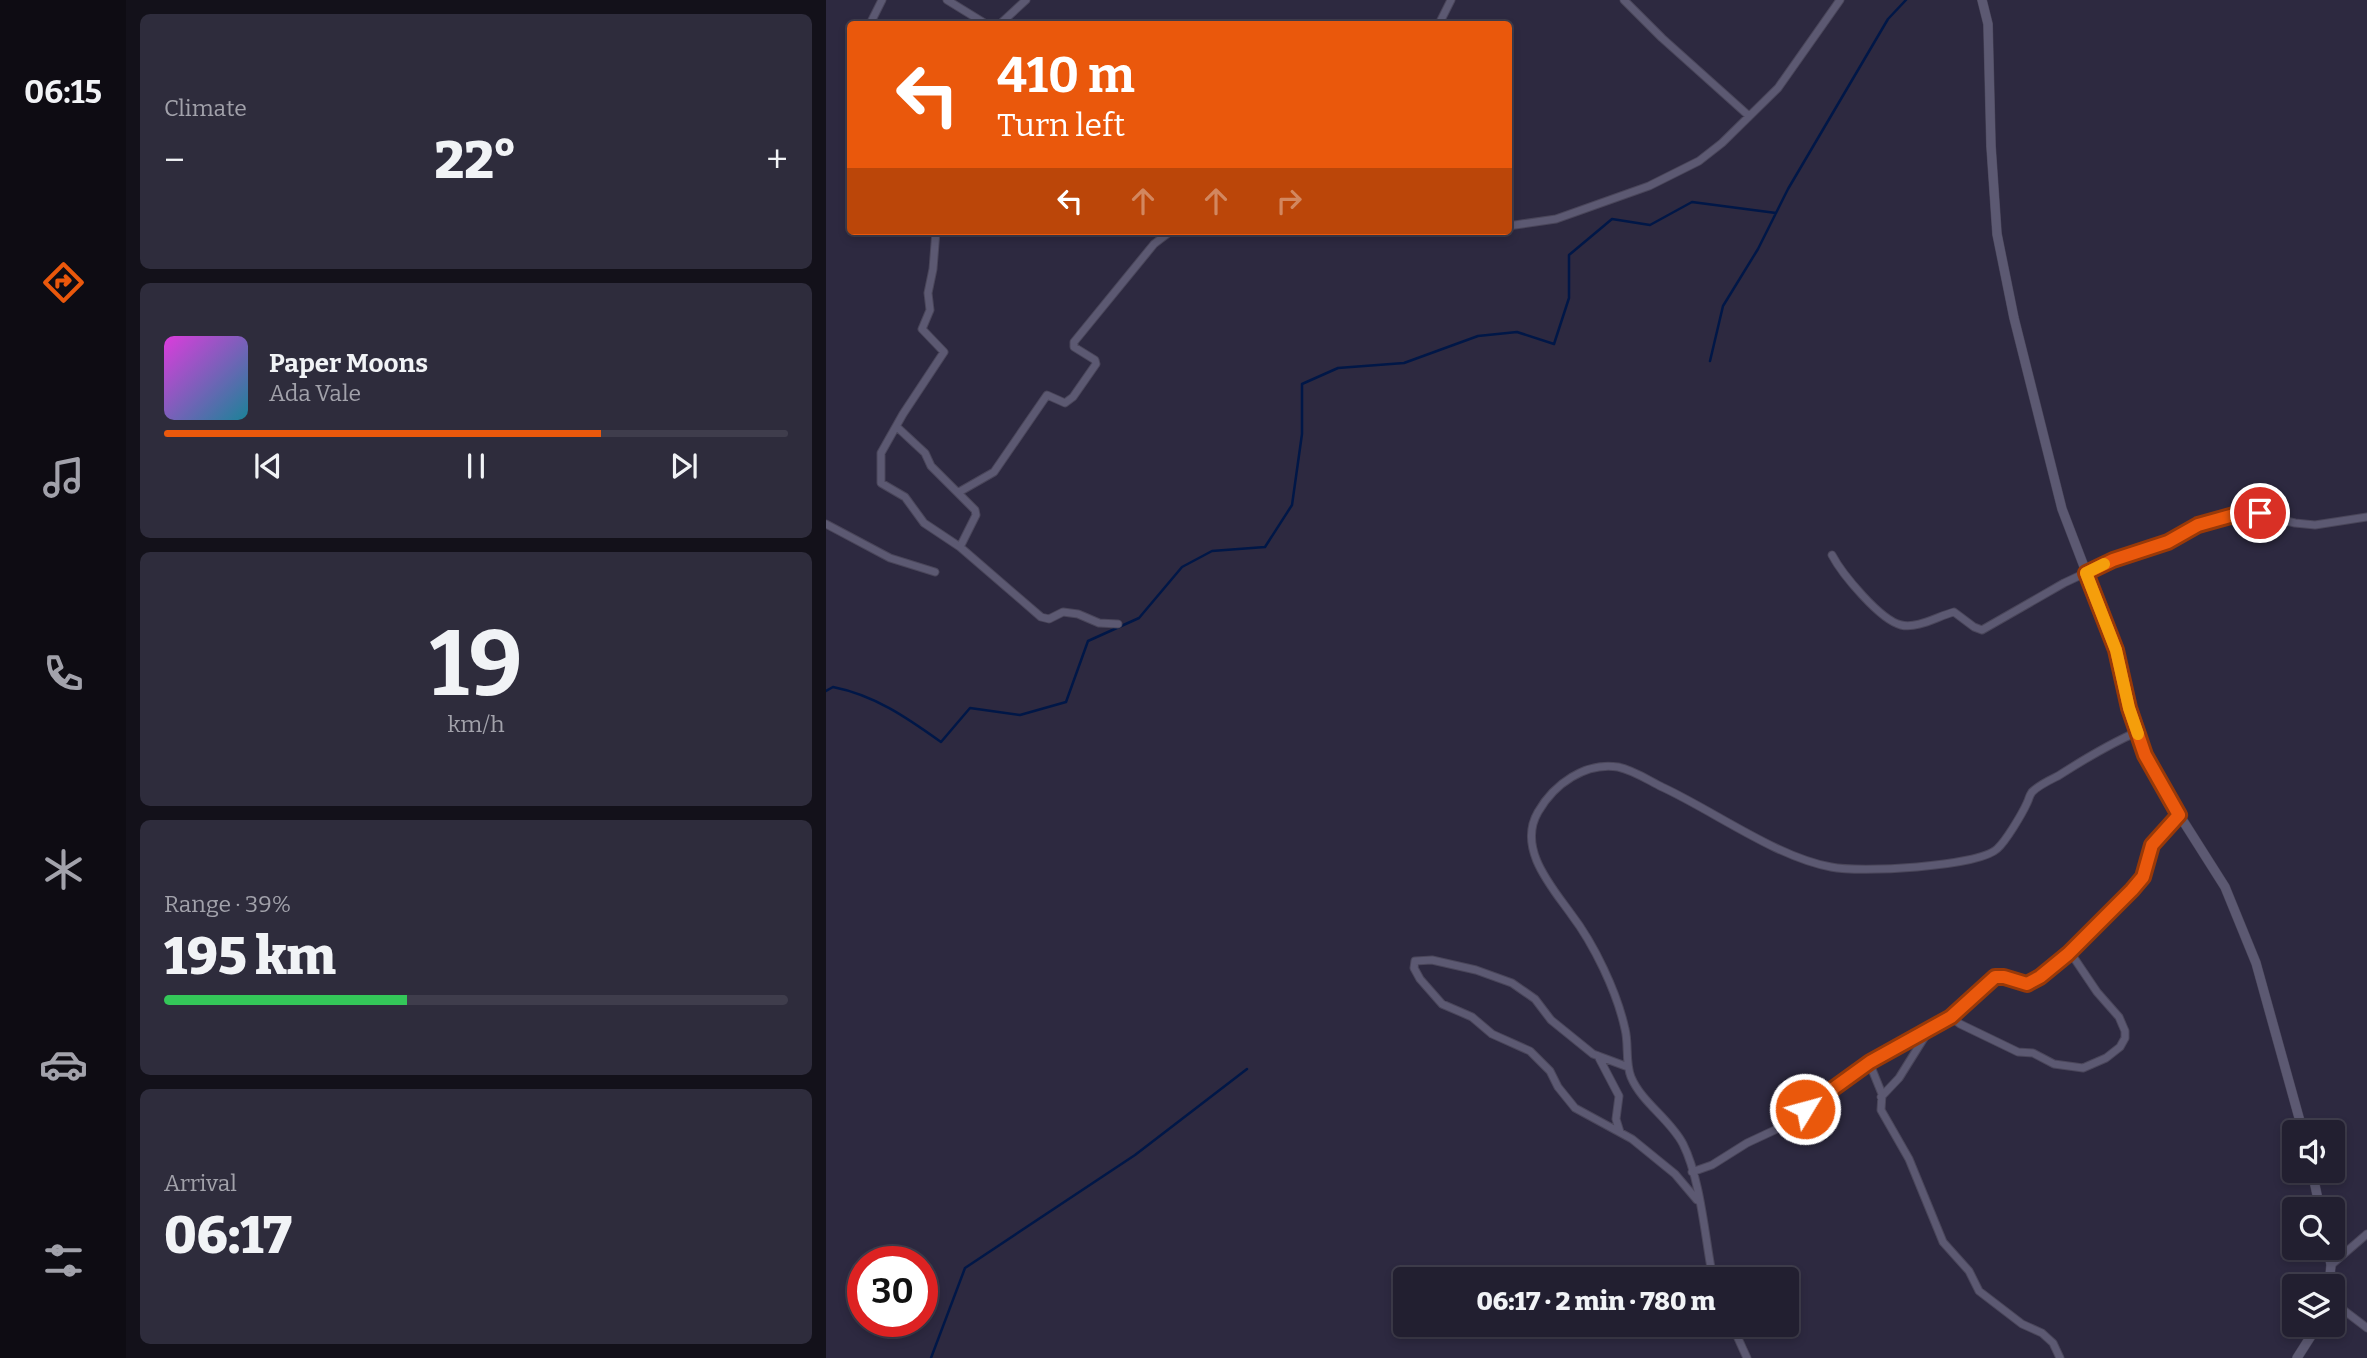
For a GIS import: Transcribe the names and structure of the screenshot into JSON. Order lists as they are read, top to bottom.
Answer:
{
  "page": {
    "tabs": "06:15",
    "tile": [
      "Climate",
      ["19", "km/h"],
      ["Range · 39%", "195 km"],
      ["Arrival", "06:17"]
    ],
    "turn": ["410 m", "Turn left"],
    "heat": ["−", "22°", "+"],
    "song": ["Paper Moons", "Ada Vale"],
    "limit": "30",
    "trip": "06:17 · 2 min · 780 m"
  }
}
